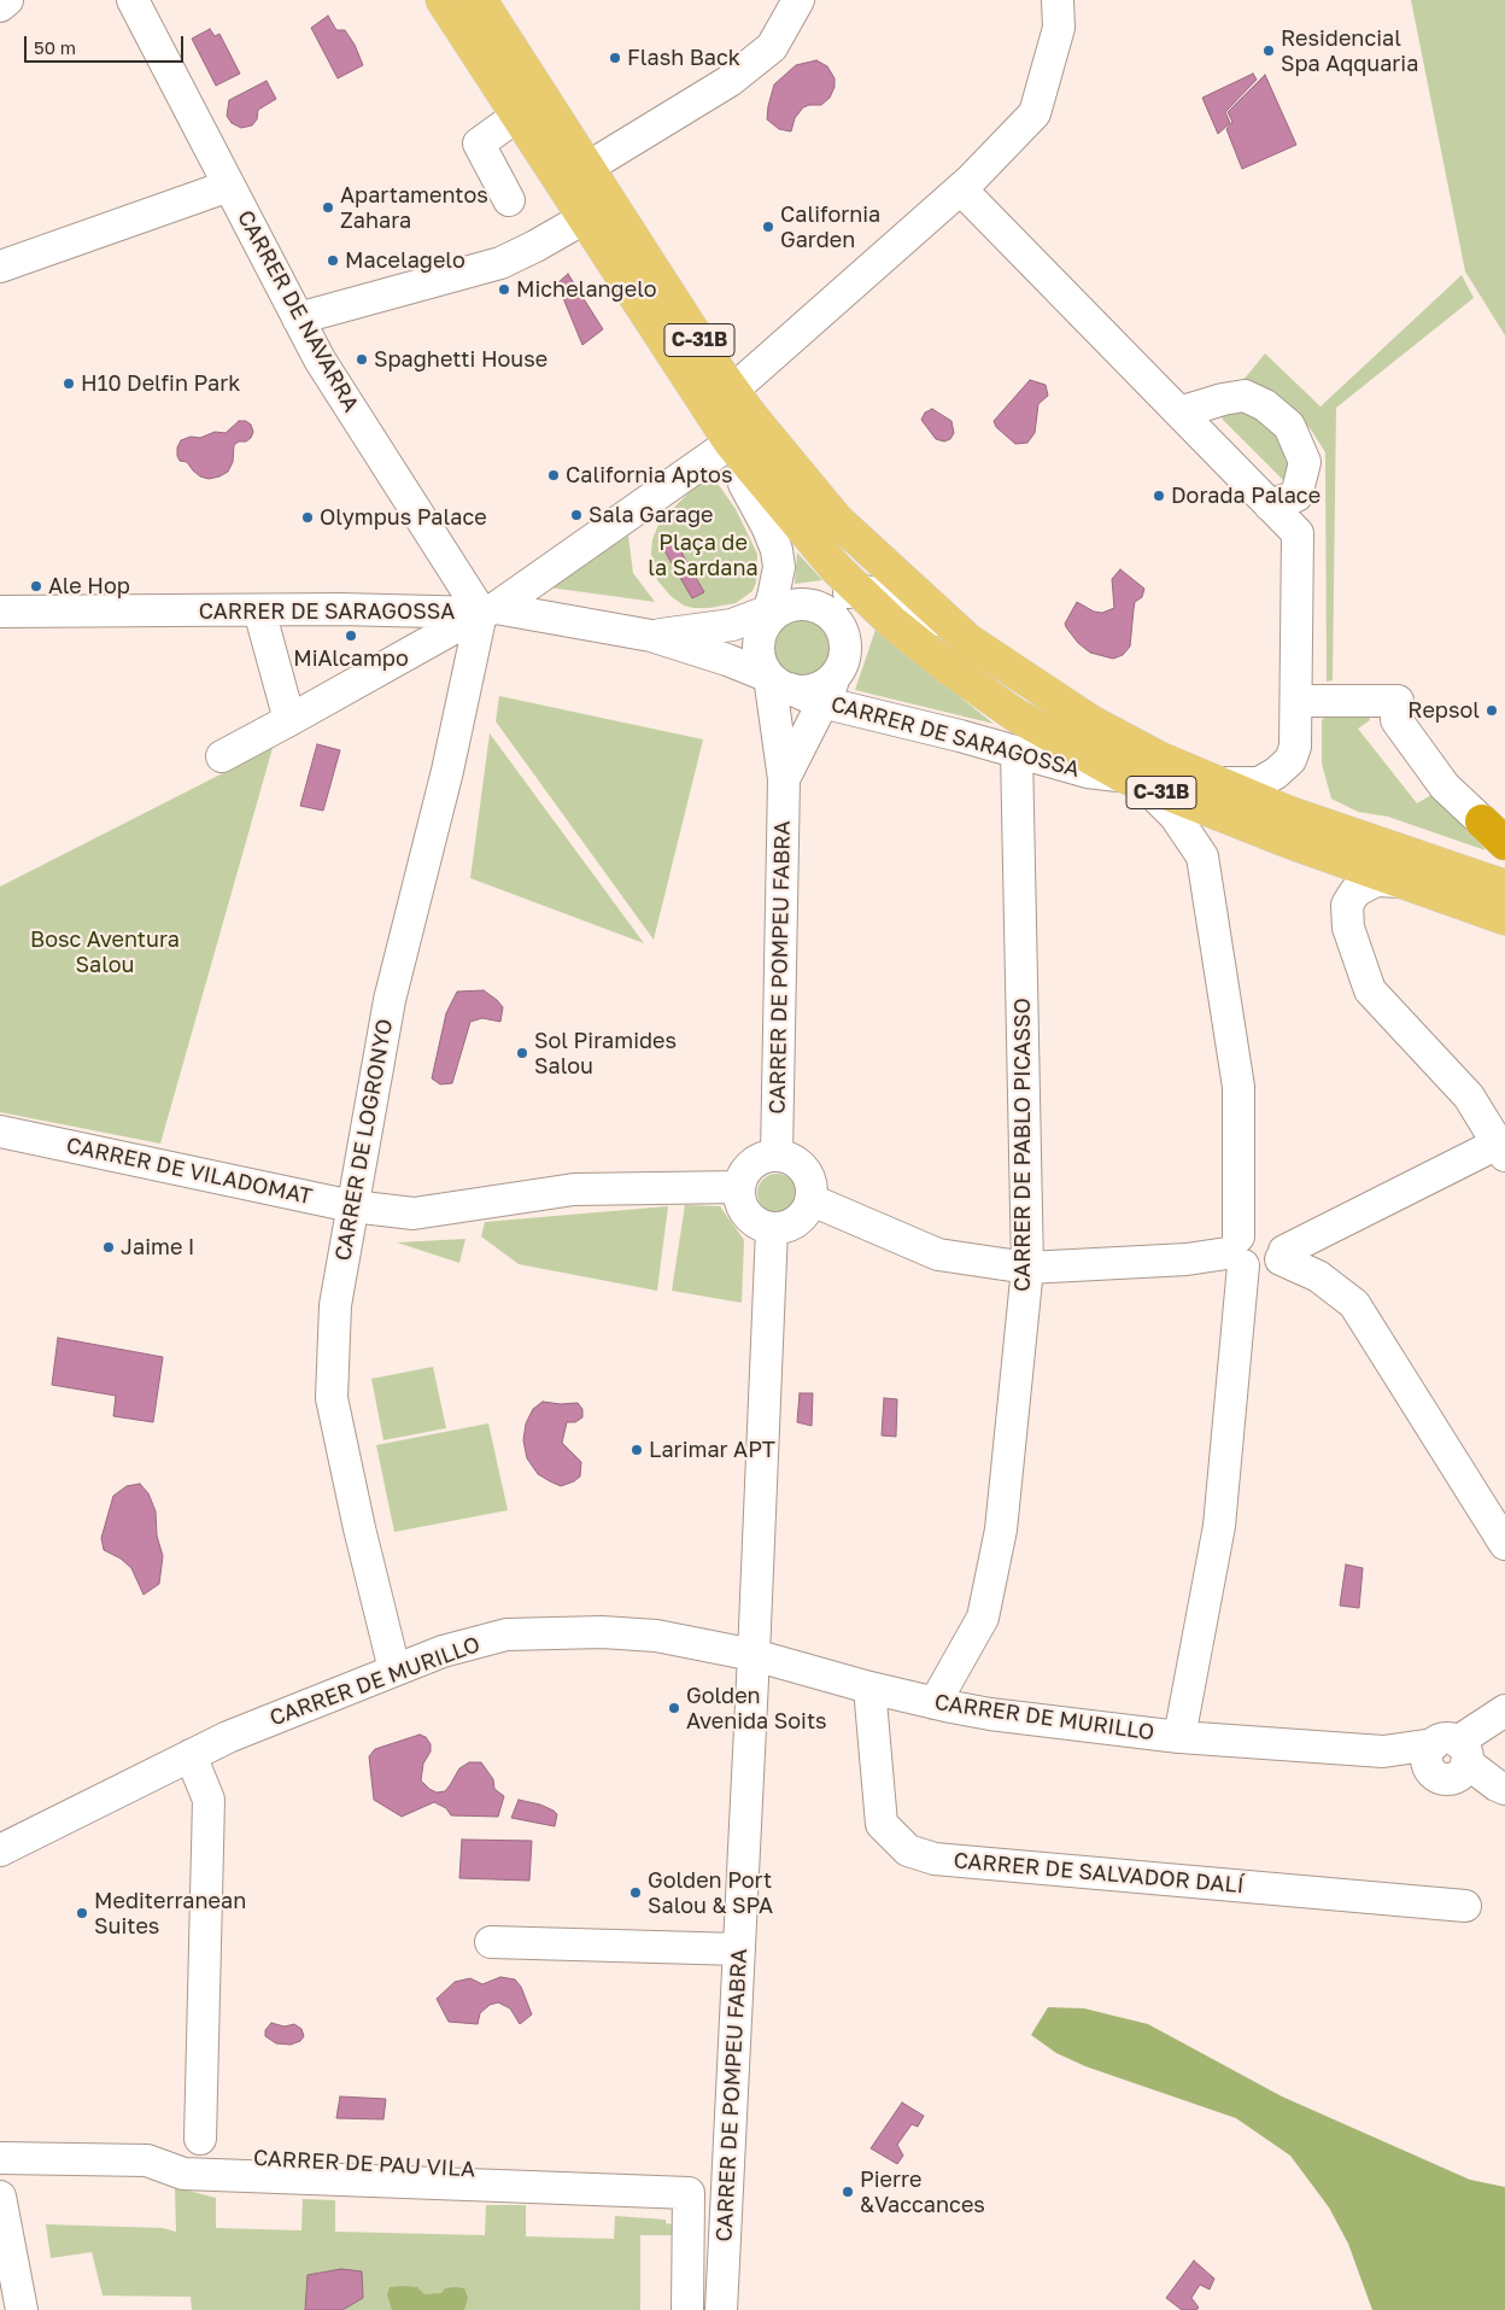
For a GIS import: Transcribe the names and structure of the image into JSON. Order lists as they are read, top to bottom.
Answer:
{
  "streets": {
    "main road": ["C-31B"],
    "street": [
      "CARRER DE NAVARRA",
      "CARRER DE SARAGOSSA",
      "CARRER DE POMPEU FABRA",
      "CARRER DE LOGRONYO",
      "CARRER DE PABLO PICASSO",
      "CARRER DE VILADOMAT",
      "CARRER DE MURILLO",
      "CARRER DE SALVADOR DALÍ",
      "CARRER DE PAU VILA"
    ]
  },
  "crossings": [
    ["CARRER DE NAVARRA", "CARRER DE SARAGOSSA"],
    ["CARRER DE NAVARRA", "CARRER DE LOGRONYO"],
    ["C-31B", "CARRER DE SARAGOSSA"],
    ["C-31B", "CARRER DE POMPEU FABRA"],
    ["CARRER DE SARAGOSSA", "CARRER DE POMPEU FABRA"],
    ["CARRER DE SARAGOSSA", "CARRER DE LOGRONYO"],
    ["CARRER DE SARAGOSSA", "CARRER DE PABLO PICASSO"],
    ["CARRER DE POMPEU FABRA", "CARRER DE VILADOMAT"],
    ["CARRER DE POMPEU FABRA", "CARRER DE MURILLO"],
    ["CARRER DE POMPEU FABRA", "CARRER DE PAU VILA"],
    ["CARRER DE LOGRONYO", "CARRER DE VILADOMAT"],
    ["CARRER DE LOGRONYO", "CARRER DE MURILLO"],
    ["CARRER DE PABLO PICASSO", "CARRER DE MURILLO"],
    ["CARRER DE MURILLO", "CARRER DE SALVADOR DALÍ"]
  ],
  "parks": ["Plaça de la Sardana", "Bosc Aventura Salou"],
  "places": [
    "Residencial Spa Aqquaria",
    "Flash Back",
    "Apartamentos Zahara",
    "California Garden",
    "Macelagelo",
    "Michelangelo",
    "Spaghetti House",
    "H10 Delfin Park",
    "California Aptos",
    "Dorada Palace",
    "Sala Garage",
    "Olympus Palace",
    "Ale Hop",
    "MiAlcampo",
    "Repsol",
    "Sol Piramides Salou",
    "Jaime I",
    "Larimar APT",
    "Golden Avenida Soits",
    "Golden Port Salou & SPA",
    "Mediterranean Suites",
    "Pierre &Vaccances"
  ],
  "scale_bar": "50 m"
}
